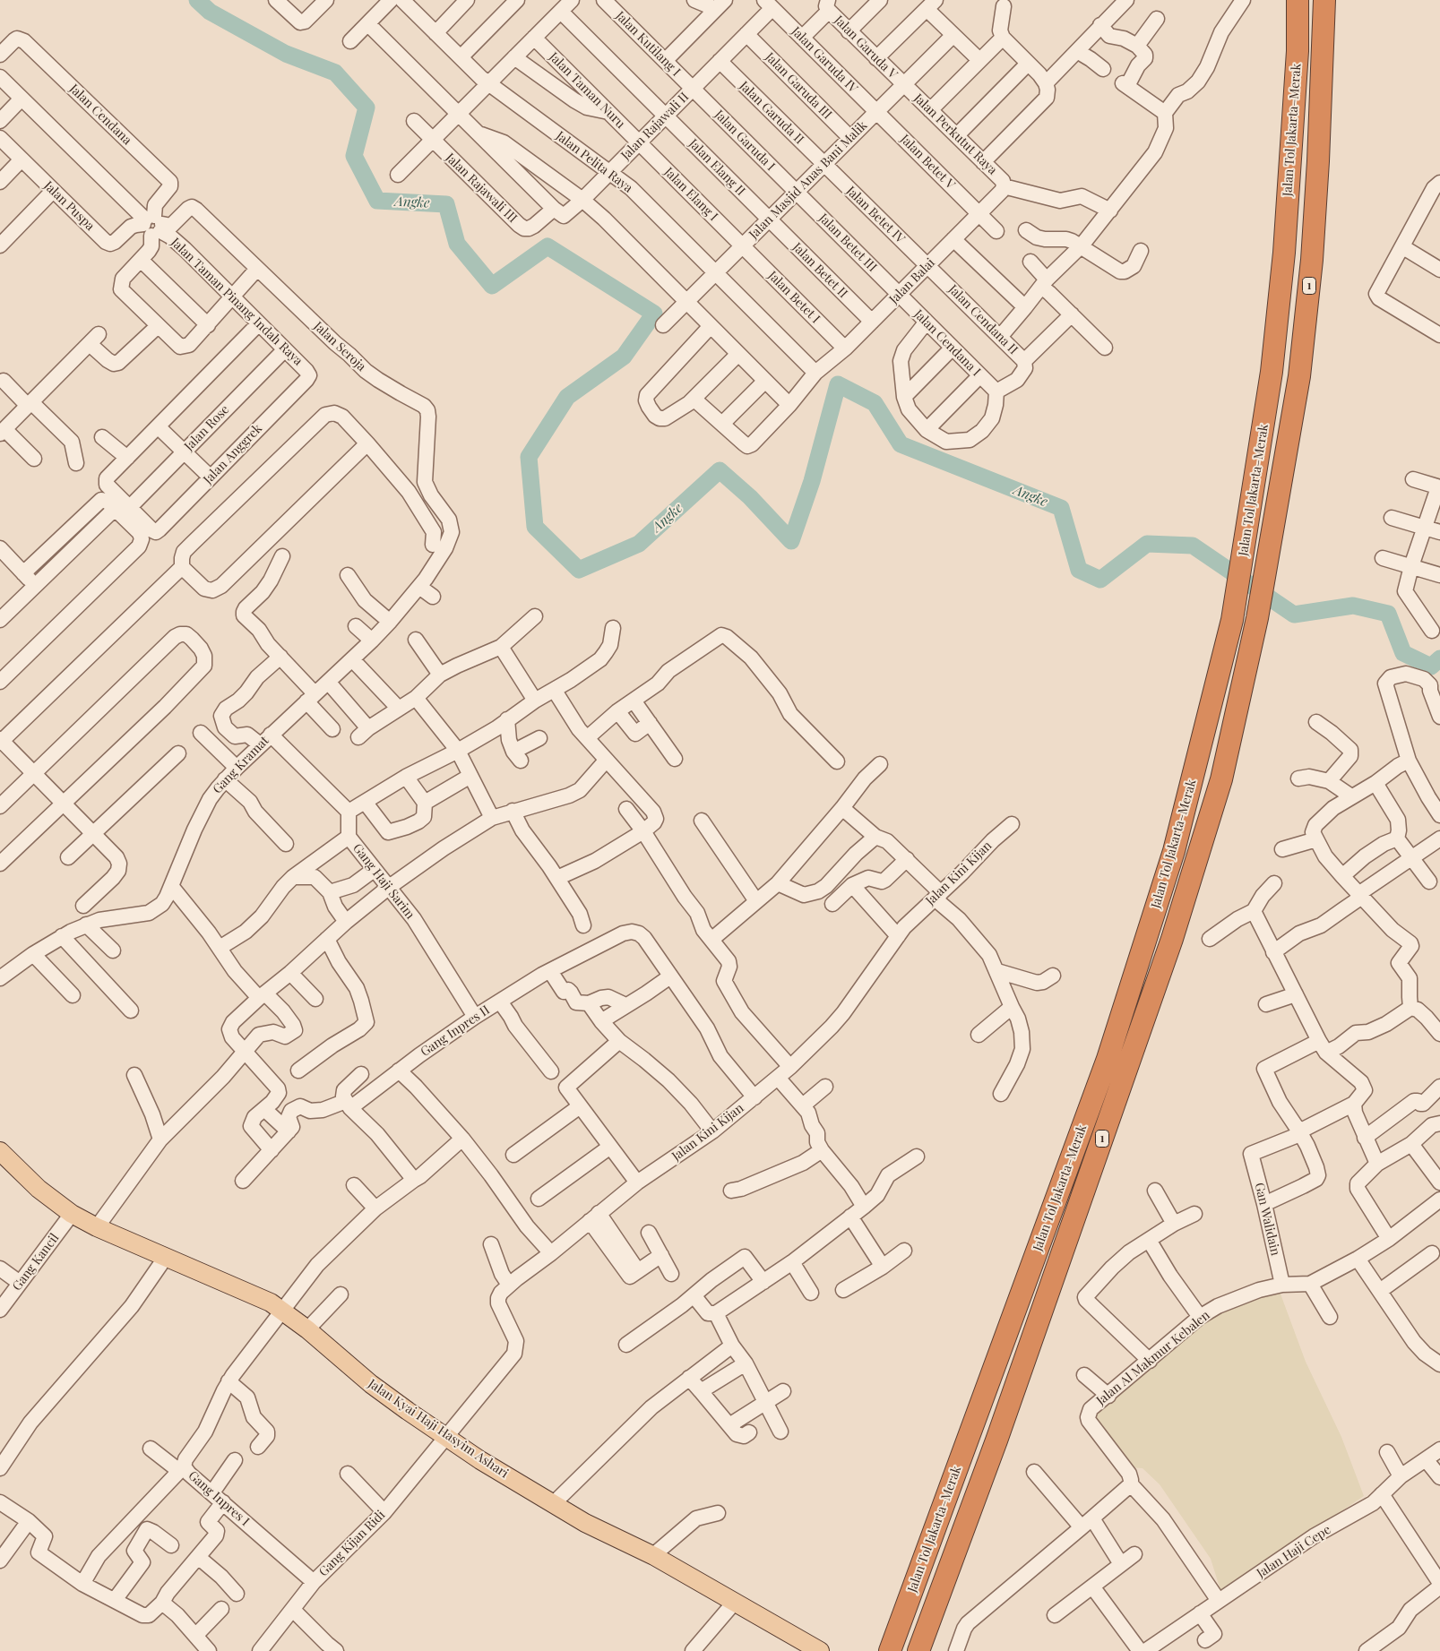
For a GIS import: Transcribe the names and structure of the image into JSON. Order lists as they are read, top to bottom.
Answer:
{
  "streets": {
    "highway": ["Jalan Tol Jakarta–Merak", "1"],
    "main road": ["Jalan Kyai Haji Hasyim Ashari"],
    "street": [
      "Jalan Kutilang I",
      "Jalan Garuda V",
      "Jalan Garuda IV",
      "Jalan Garuda III",
      "Jalan Taman Nuru",
      "Jalan Garuda II",
      "Jalan Cendana",
      "Jalan Rajawali II",
      "Jalan Perkutut Raya",
      "Jalan Garuda I",
      "Jalan Pelita Raya",
      "Jalan Betet V",
      "Jalan Elang II",
      "Jalan Masjid Anas Bani Malik",
      "Jalan Rajawali III",
      "Jalan Elang I",
      "Jalan Puspa",
      "Jalan Betet IV",
      "Jalan Betet III",
      "Jalan Betet II",
      "Jalan Balai",
      "Jalan Betet I",
      "Jalan Taman Pinang Indah Raya",
      "Jalan Cendana II",
      "Jalan Cendana I",
      "Jalan Seroja",
      "Jalan Rose",
      "Jalan Anggrek",
      "Gang Kramat",
      "Jalan Kini Kijan",
      "Gang Haji Sarim",
      "Gang Inpres II",
      "Gan Walidain",
      "Gang Kancil",
      "Jalan Al Makmur Kebalen",
      "Gang Inpres I",
      "Gang Kijan Ridi",
      "Jalan Haji Cepe"
    ]
  },
  "crossings": [
    ["Jalan Kutilang I", "Jalan Rajawali II"],
    ["Jalan Kutilang I", "Jalan Garuda I"],
    ["Jalan Garuda V", "Jalan Perkutut Raya"],
    ["Jalan Garuda V", "Jalan Masjid Anas Bani Malik"],
    ["Jalan Garuda IV", "Jalan Rajawali II"],
    ["Jalan Garuda IV", "Jalan Betet V"],
    ["Jalan Garuda IV", "Jalan Masjid Anas Bani Malik"],
    ["Jalan Garuda III", "Jalan Rajawali II"],
    ["Jalan Garuda III", "Jalan Masjid Anas Bani Malik"],
    ["Jalan Taman Nuru", "Jalan Rajawali II"],
    ["Jalan Taman Nuru", "Jalan Elang I"],
    ["Jalan Garuda II", "Jalan Rajawali II"],
    ["Jalan Garuda II", "Jalan Masjid Anas Bani Malik"],
    ["Jalan Garuda II", "Jalan Betet IV"],
    ["Jalan Cendana", "Jalan Puspa"],
    ["Jalan Cendana", "Jalan Taman Pinang Indah Raya"],
    ["Jalan Cendana", "Jalan Seroja"],
    ["Jalan Rajawali II", "Jalan Garuda I"],
    ["Jalan Rajawali II", "Jalan Pelita Raya"],
    ["Jalan Rajawali II", "Jalan Elang II"],
    ["Jalan Rajawali II", "Jalan Rajawali III"],
    ["Jalan Rajawali II", "Jalan Elang I"],
    ["Jalan Perkutut Raya", "Jalan Masjid Anas Bani Malik"],
    ["Jalan Perkutut Raya", "Jalan Balai"],
    ["Jalan Garuda I", "Jalan Masjid Anas Bani Malik"],
    ["Jalan Garuda I", "Jalan Betet III"],
    ["Jalan Pelita Raya", "Jalan Masjid Anas Bani Malik"],
    ["Jalan Pelita Raya", "Jalan Balai"],
    ["Jalan Betet V", "Jalan Masjid Anas Bani Malik"],
    ["Jalan Betet V", "Jalan Balai"],
    ["Jalan Elang II", "Jalan Masjid Anas Bani Malik"],
    ["Jalan Elang II", "Jalan Betet II"],
    ["Jalan Masjid Anas Bani Malik", "Jalan Elang I"],
    ["Jalan Masjid Anas Bani Malik", "Jalan Betet IV"],
    ["Jalan Masjid Anas Bani Malik", "Jalan Betet III"],
    ["Jalan Masjid Anas Bani Malik", "Jalan Betet II"],
    ["Jalan Masjid Anas Bani Malik", "Jalan Betet I"],
    ["Jalan Elang I", "Jalan Betet I"],
    ["Jalan Puspa", "Jalan Taman Pinang Indah Raya"],
    ["Jalan Puspa", "Jalan Seroja"],
    ["Jalan Betet IV", "Jalan Balai"],
    ["Jalan Betet IV", "Jalan Cendana II"],
    ["Jalan Betet III", "Jalan Balai"],
    ["Jalan Betet III", "Jalan Cendana I"],
    ["Jalan Betet II", "Jalan Balai"],
    ["Jalan Balai", "Jalan Betet I"],
    ["Jalan Balai", "Jalan Cendana II"],
    ["Jalan Balai", "Jalan Cendana I"],
    ["Jalan Taman Pinang Indah Raya", "Jalan Seroja"],
    ["Jalan Taman Pinang Indah Raya", "Jalan Rose"],
    ["Jalan Taman Pinang Indah Raya", "Jalan Anggrek"],
    ["Jalan Cendana II", "Jalan Cendana I"],
    ["Jalan Seroja", "Gang Kramat"],
    ["Jalan Rose", "Jalan Anggrek"],
    ["Jalan Kini Kijan", "Gang Inpres II"],
    ["Jalan Kini Kijan", "Jalan Kyai Haji Hasyim Ashari"],
    ["Jalan Kini Kijan", "Gang Kijan Ridi"],
    ["Gang Haji Sarim", "Gang Inpres II"],
    ["Gan Walidain", "Jalan Al Makmur Kebalen"],
    ["Gang Kancil", "Jalan Kyai Haji Hasyim Ashari"],
    ["Jalan Kyai Haji Hasyim Ashari", "Gang Inpres I"],
    ["Jalan Kyai Haji Hasyim Ashari", "Gang Kijan Ridi"],
    ["Gang Inpres I", "Gang Kijan Ridi"]
  ],
  "water": ["Angke"]
}
